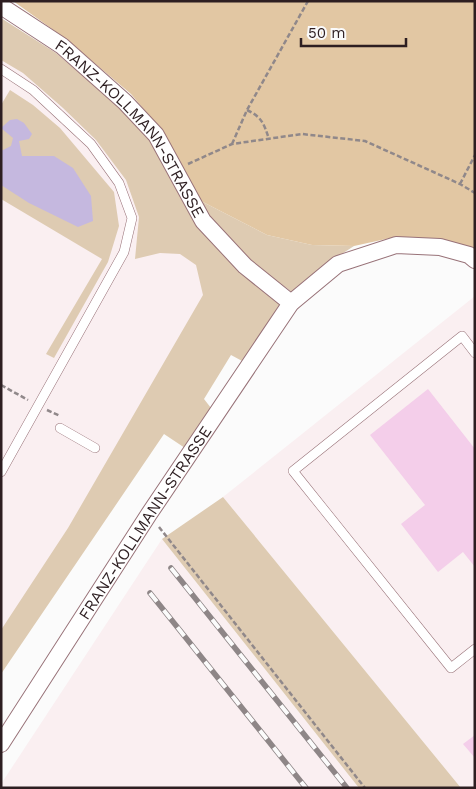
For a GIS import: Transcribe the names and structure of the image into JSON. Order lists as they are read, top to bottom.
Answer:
{
  "streets": {
    "street": ["FRANZ-KOLLMANN-STRASSE"]
  },
  "scale_bar": "50 m"
}
